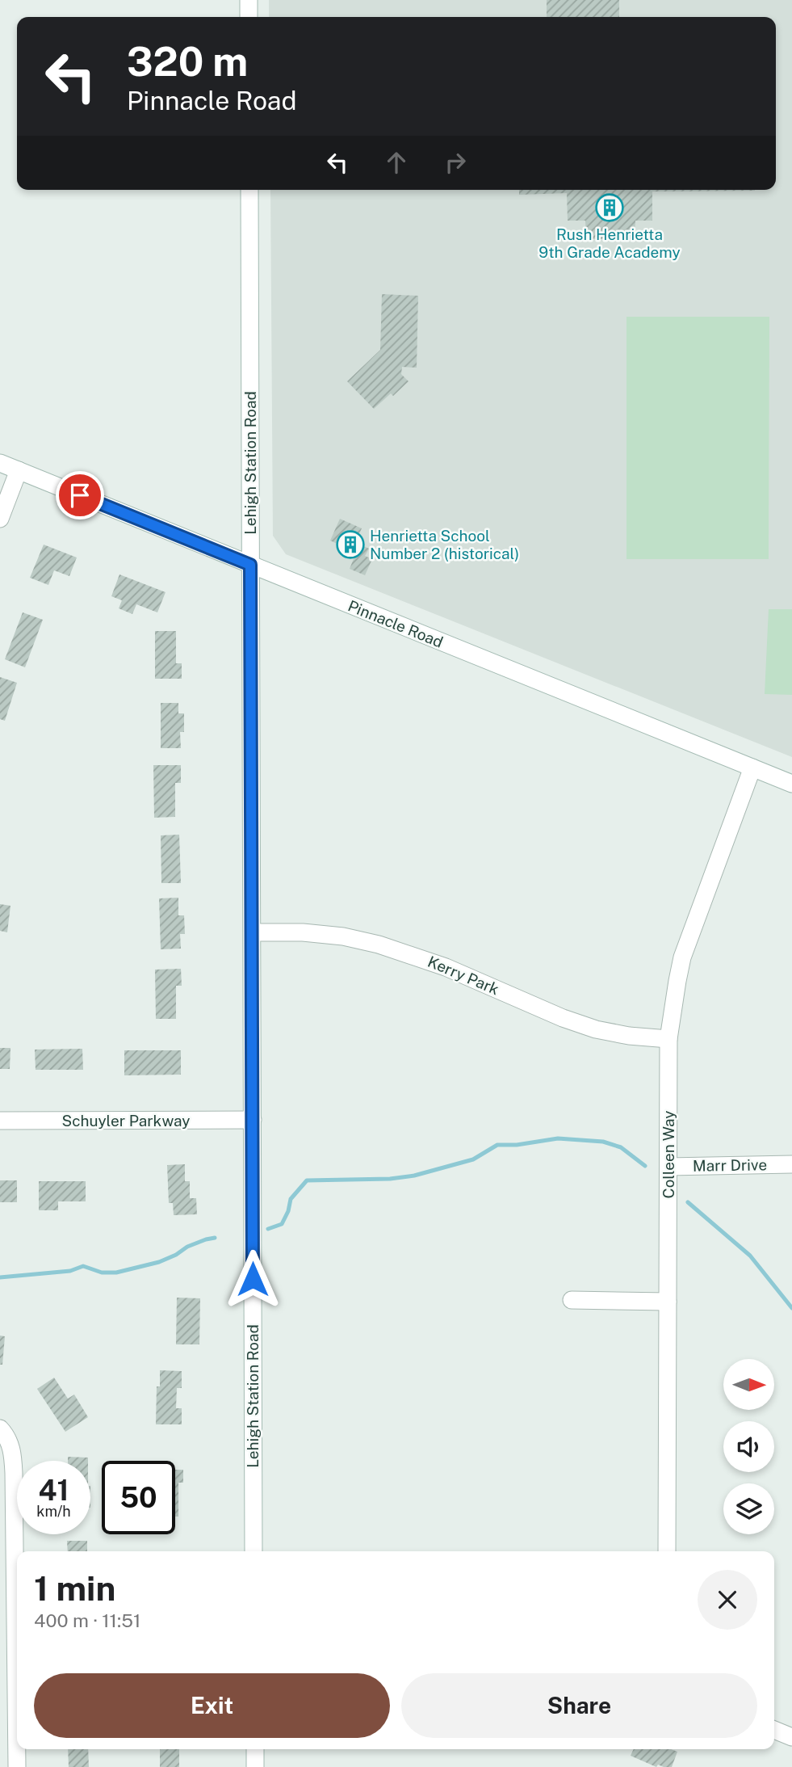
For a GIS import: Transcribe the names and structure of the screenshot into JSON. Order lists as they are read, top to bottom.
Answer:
{
  "streets": {
    "street": [
      "Lehigh Station Road",
      "Pinnacle Road",
      "Kerry Park",
      "Schuyler Parkway",
      "Colleen Way",
      "Marr Drive"
    ]
  },
  "crossings": [
    ["Lehigh Station Road", "Pinnacle Road"],
    ["Lehigh Station Road", "Kerry Park"],
    ["Lehigh Station Road", "Schuyler Parkway"],
    ["Pinnacle Road", "Colleen Way"],
    ["Kerry Park", "Colleen Way"],
    ["Colleen Way", "Marr Drive"]
  ],
  "places": {
    "building": ["Rush Henrietta 9th Grade Academy", "Henrietta School Number 2 (historical)"]
  },
  "north": "right",
  "page": {
    "turn": ["320 m", "Pinnacle Road"],
    "speed": "41 km/h",
    "limit": "50",
    "heading": ["1 min", "400 m · 11:51"],
    "buttons": ["Exit", "Share"]
  }
}
